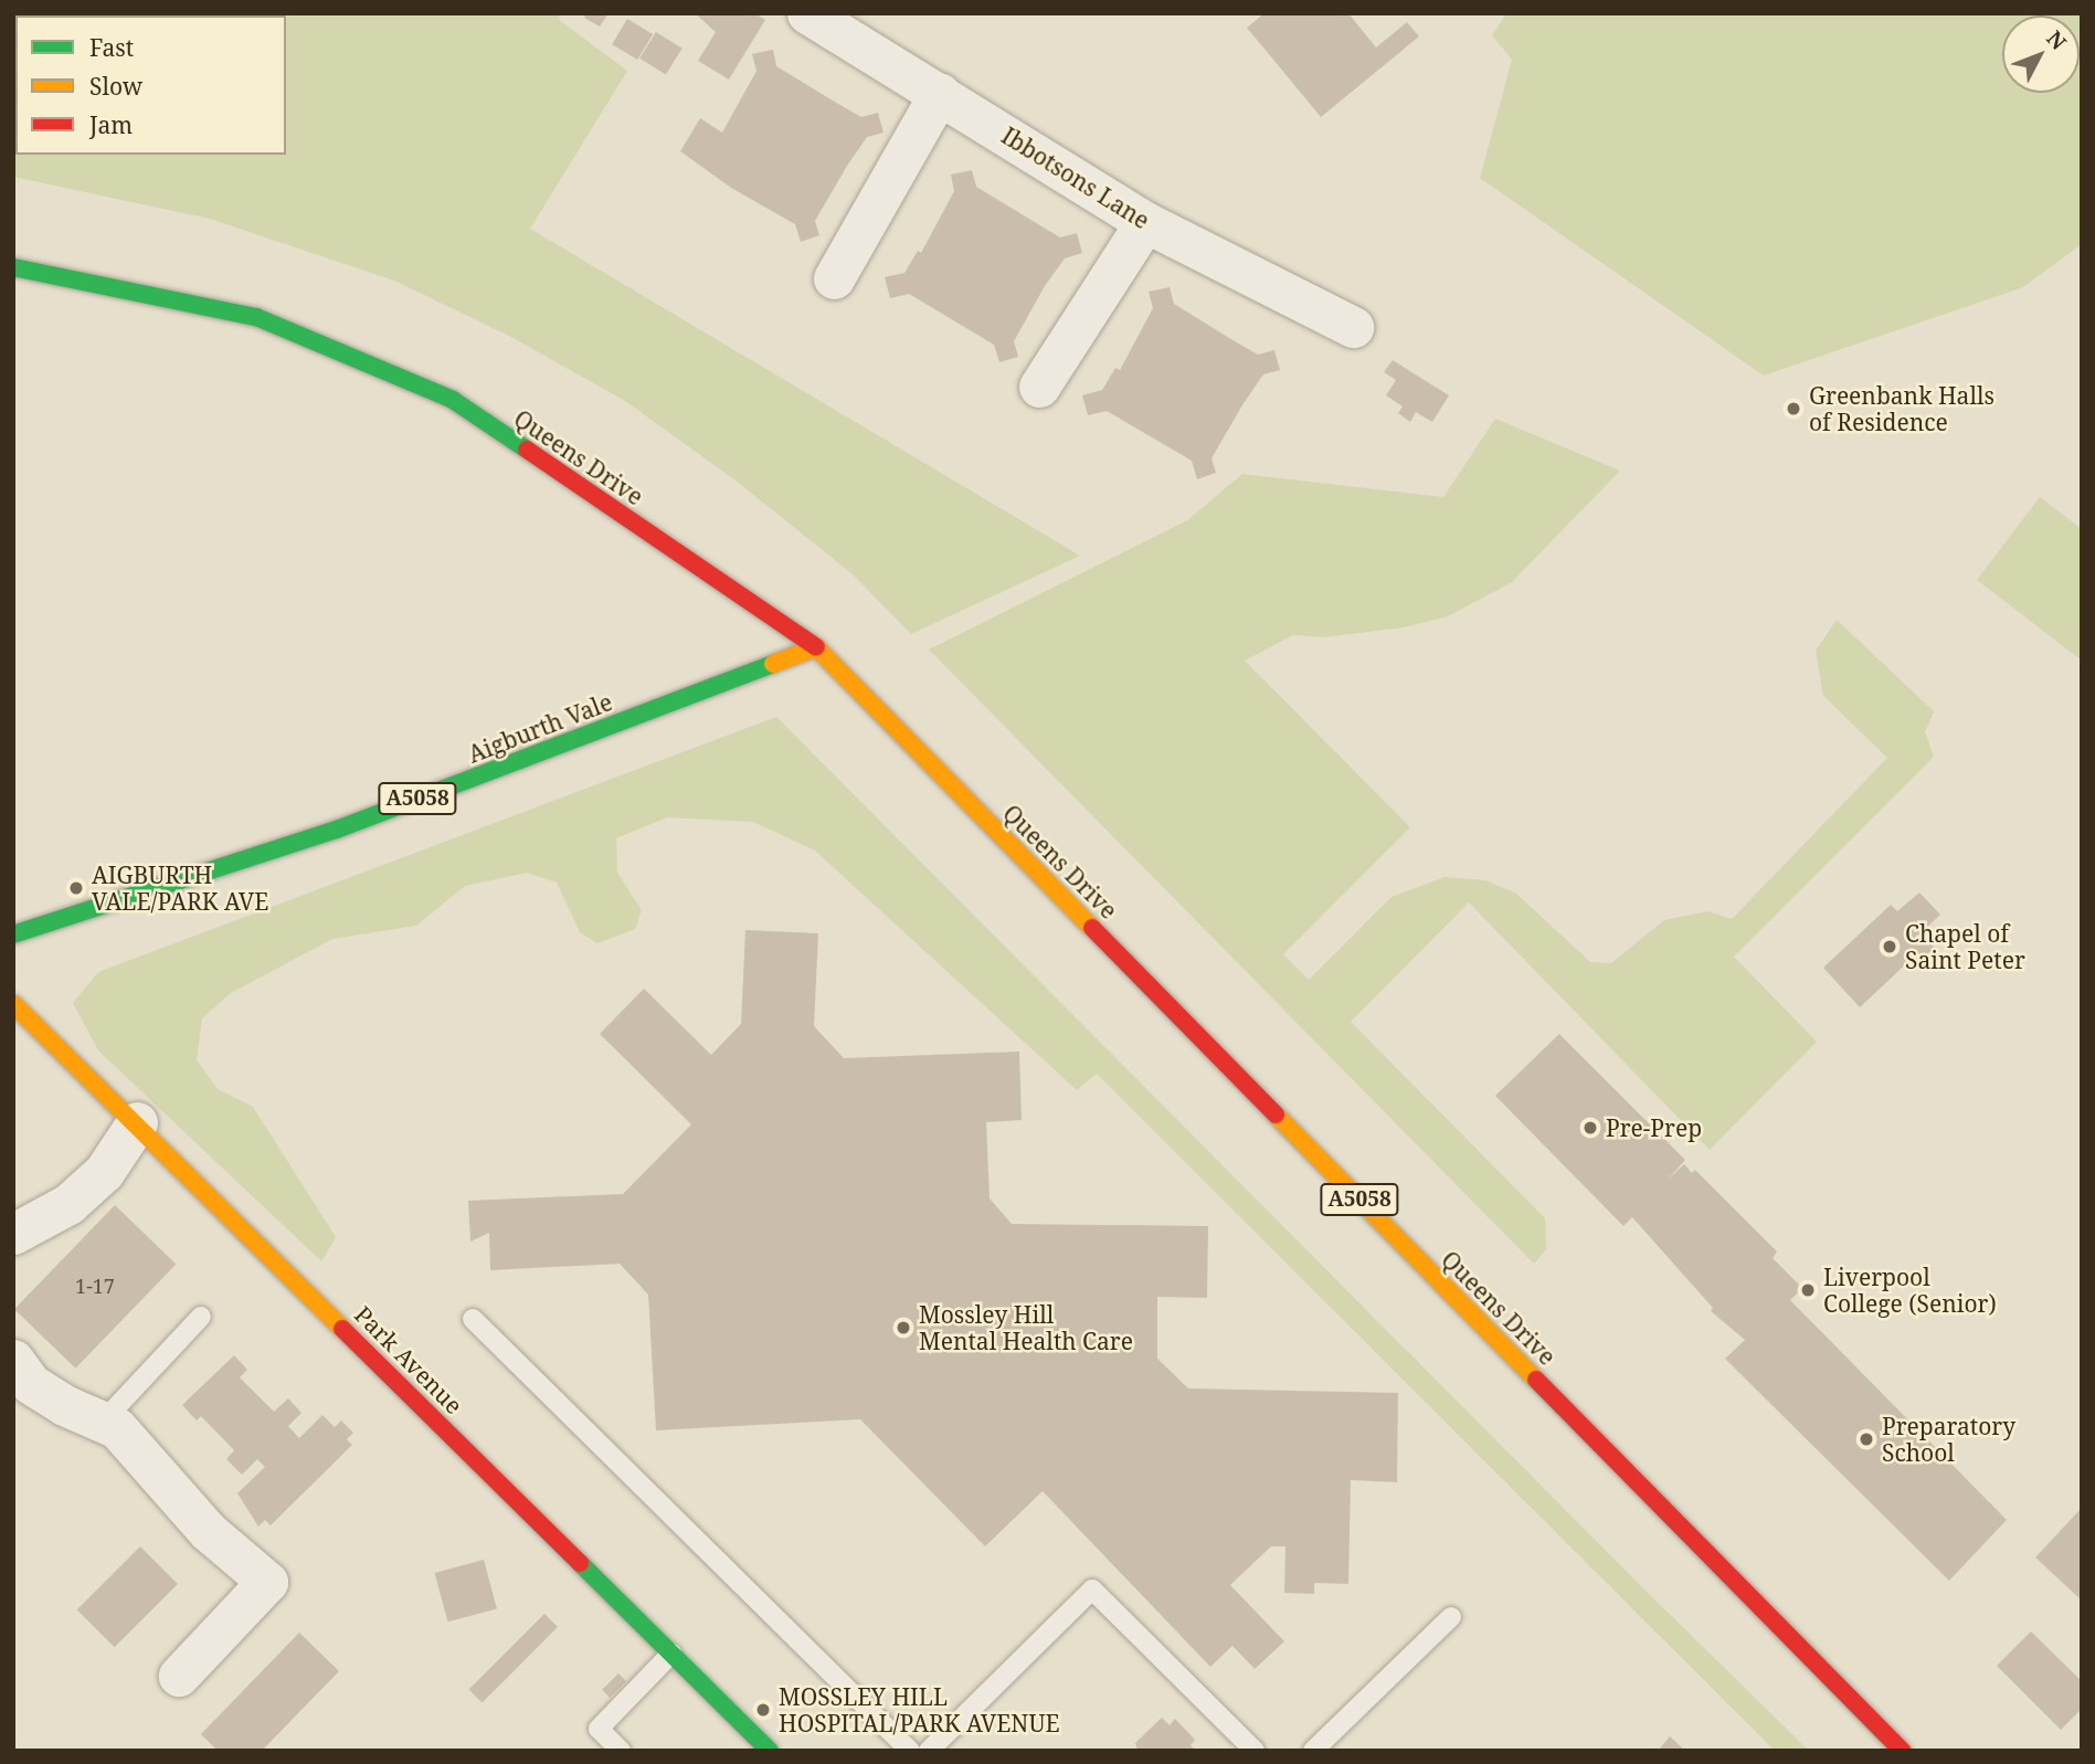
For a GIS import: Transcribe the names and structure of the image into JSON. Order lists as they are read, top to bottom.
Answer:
{
  "streets": {
    "main road": [
      "Queens Drive",
      "Aigburth Vale",
      "A5058",
      "Park Avenue"
    ],
    "street": ["Ibbotsons Lane"]
  },
  "crossings": [
    ["Queens Drive", "Aigburth Vale"]
  ],
  "places": [
    "Greenbank Halls of Residence",
    "AIGBURTH VALE/PARK AVE",
    "Chapel of Saint Peter",
    "Pre-Prep",
    "Liverpool College (Senior)",
    "Mossley Hill Mental Health Care",
    "Preparatory School",
    "MOSSLEY HILL HOSPITAL/PARK AVENUE"
  ],
  "house_numbers": ["1-17"],
  "legend": ["Fast", "Slow", "Jam"],
  "north": "top right"
}
